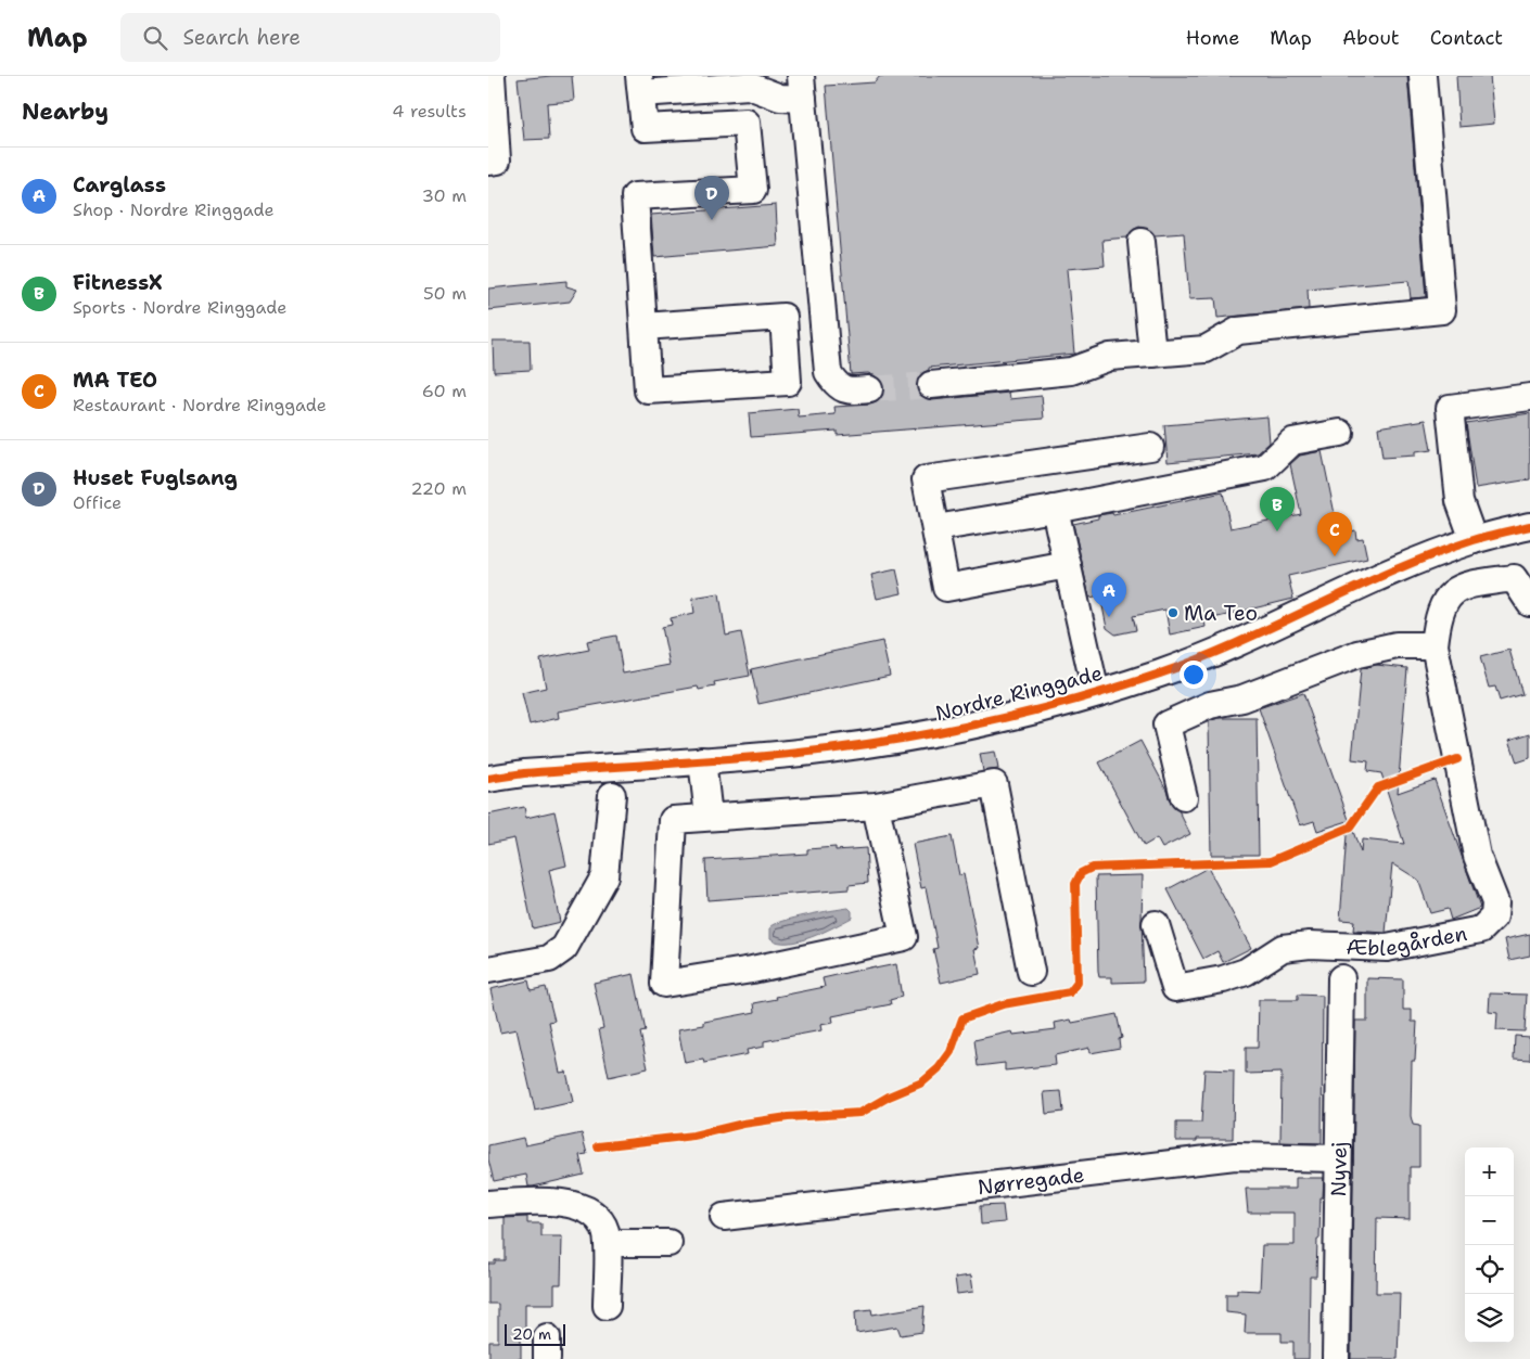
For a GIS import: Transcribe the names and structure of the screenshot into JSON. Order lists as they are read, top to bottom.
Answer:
{
  "streets": {
    "street": [
      "Nordre Ringgade",
      "Æblegården",
      "Nyvej",
      "Nørregade"
    ]
  },
  "crossings": [
    ["Nyvej", "Nørregade"]
  ],
  "places": ["Ma Teo"],
  "scale_bar": "20 m",
  "page": {
    "header": "Map",
    "search": "Search here",
    "nav": [
      "Home",
      "Map",
      "About",
      "Contact"
    ],
    "heading": ["Nearby", "4 results"],
    "list": [
      {
        "mark": "A",
        "name": "Carglass",
        "note": "Shop · Nordre Ringgade",
        "value": "30 m"
      },
      {
        "mark": "B",
        "name": "FitnessX",
        "note": "Sports · Nordre Ringgade",
        "value": "50 m"
      },
      {
        "mark": "C",
        "name": "MA TEO",
        "note": "Restaurant · Nordre Ringgade",
        "value": "60 m"
      },
      {
        "mark": "D",
        "name": "Huset Fuglsang",
        "note": "Office",
        "value": "220 m"
      }
    ],
    "pins": [
      "D",
      "B",
      "C",
      "A"
    ],
    "map_buttons": ["+", "−"],
    "scale": "20 m"
  }
}
